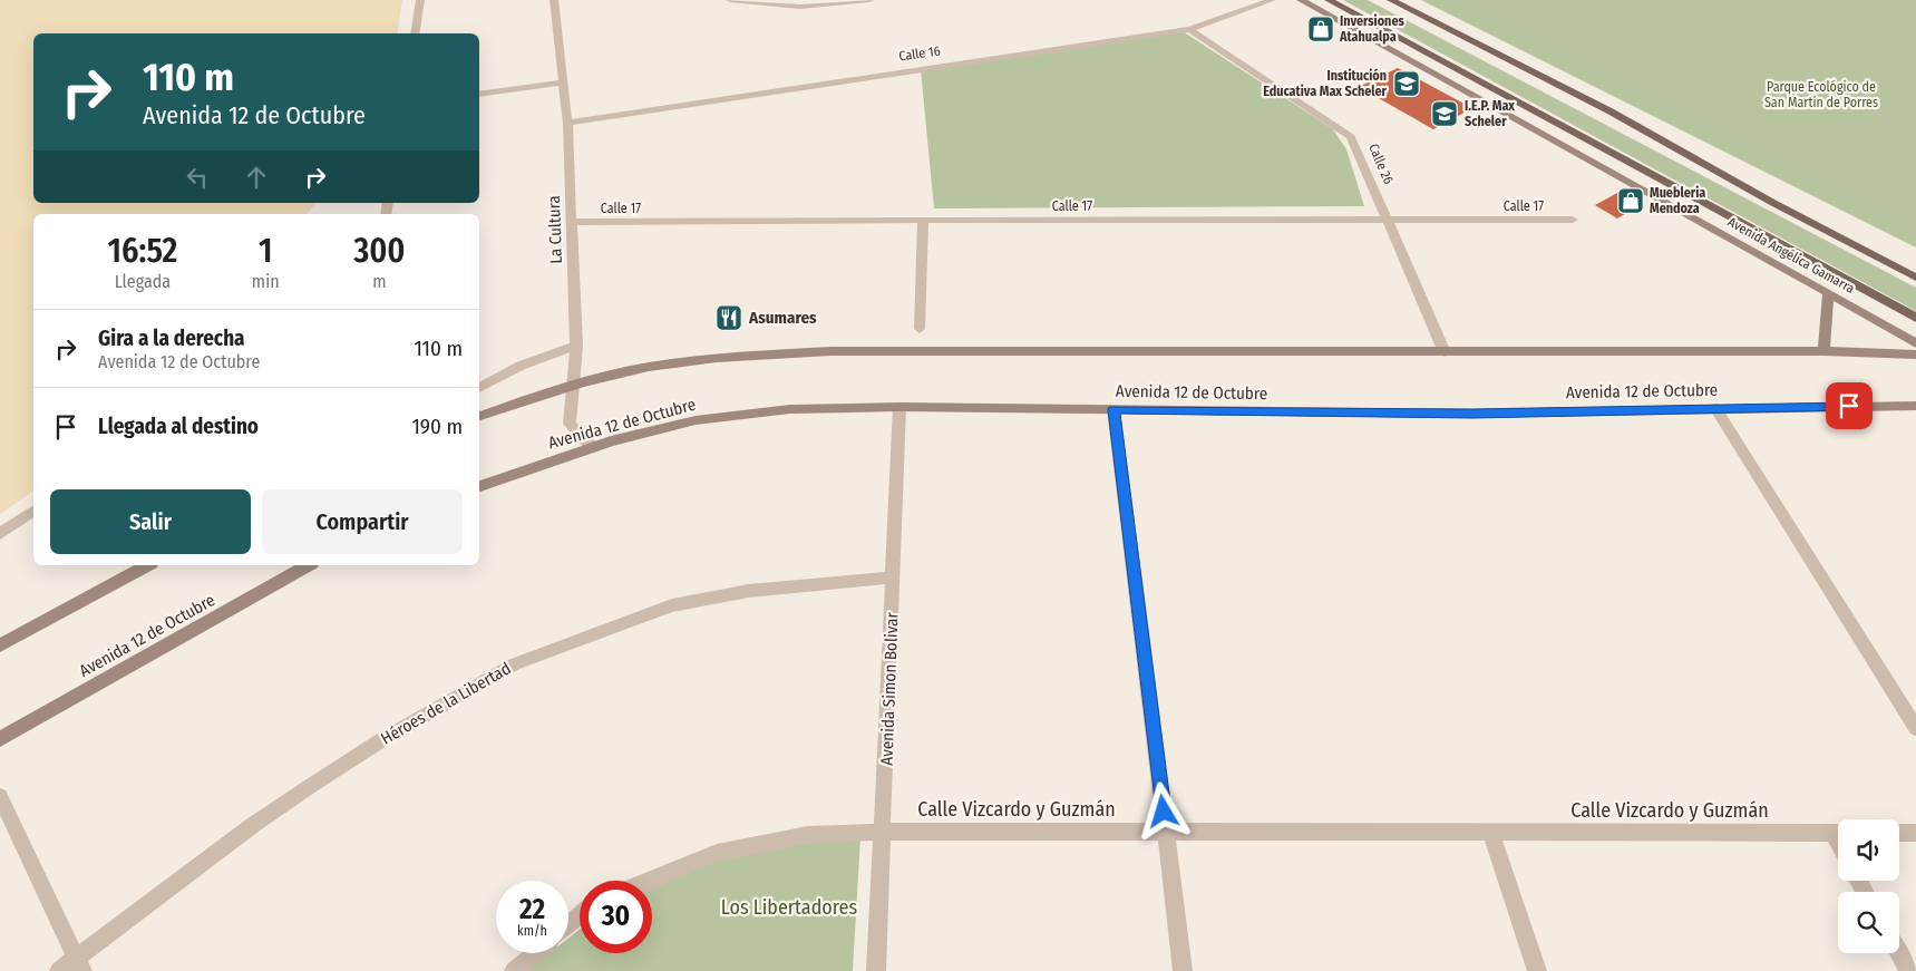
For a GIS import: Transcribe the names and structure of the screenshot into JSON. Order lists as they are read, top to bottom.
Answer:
{
  "streets": {
    "main road": ["Avenida Angélica Gamarra", "Avenida 12 de Octubre"],
    "street": [
      "Calle 16",
      "Calle 26",
      "Calle 17",
      "La Cultura",
      "Avenida Simon Bolivar",
      "Héroes de la Libertad",
      "Calle Vizcardo y Guzmán"
    ]
  },
  "crossings": [
    ["Calle 16", "Calle 26"],
    ["Calle 16", "La Cultura"],
    ["Calle 26", "Calle 17"],
    ["Calle 17", "La Cultura"],
    ["La Cultura", "Avenida 12 de Octubre"],
    ["Avenida 12 de Octubre", "Avenida Simon Bolivar"],
    ["Avenida Simon Bolivar", "Héroes de la Libertad"],
    ["Avenida Simon Bolivar", "Calle Vizcardo y Guzmán"]
  ],
  "parks": ["Parque Ecológico de San Martin de Porres", "Los Libertadores"],
  "places": {
    "shop": ["Inversiones Atahualpa", "Muebleria Mendoza"],
    "school or university": ["Institución Educativa Max Scheler", "I.E.P. Max Scheler"],
    "restaurant": ["Asumares"]
  },
  "page": {
    "turn": ["110 m", "Avenida 12 de Octubre"],
    "eta": [
      "16:52",
      "Llegada",
      "1",
      "min",
      "300",
      "m"
    ],
    "list": [
      {
        "name": "Gira a la derecha",
        "note": "Avenida 12 de Octubre",
        "value": "110 m"
      },
      {
        "name": "Llegada al destino",
        "value": "190 m"
      }
    ],
    "buttons": ["Salir", "Compartir"],
    "speed": "22 km/h",
    "limit": "30"
  }
}
